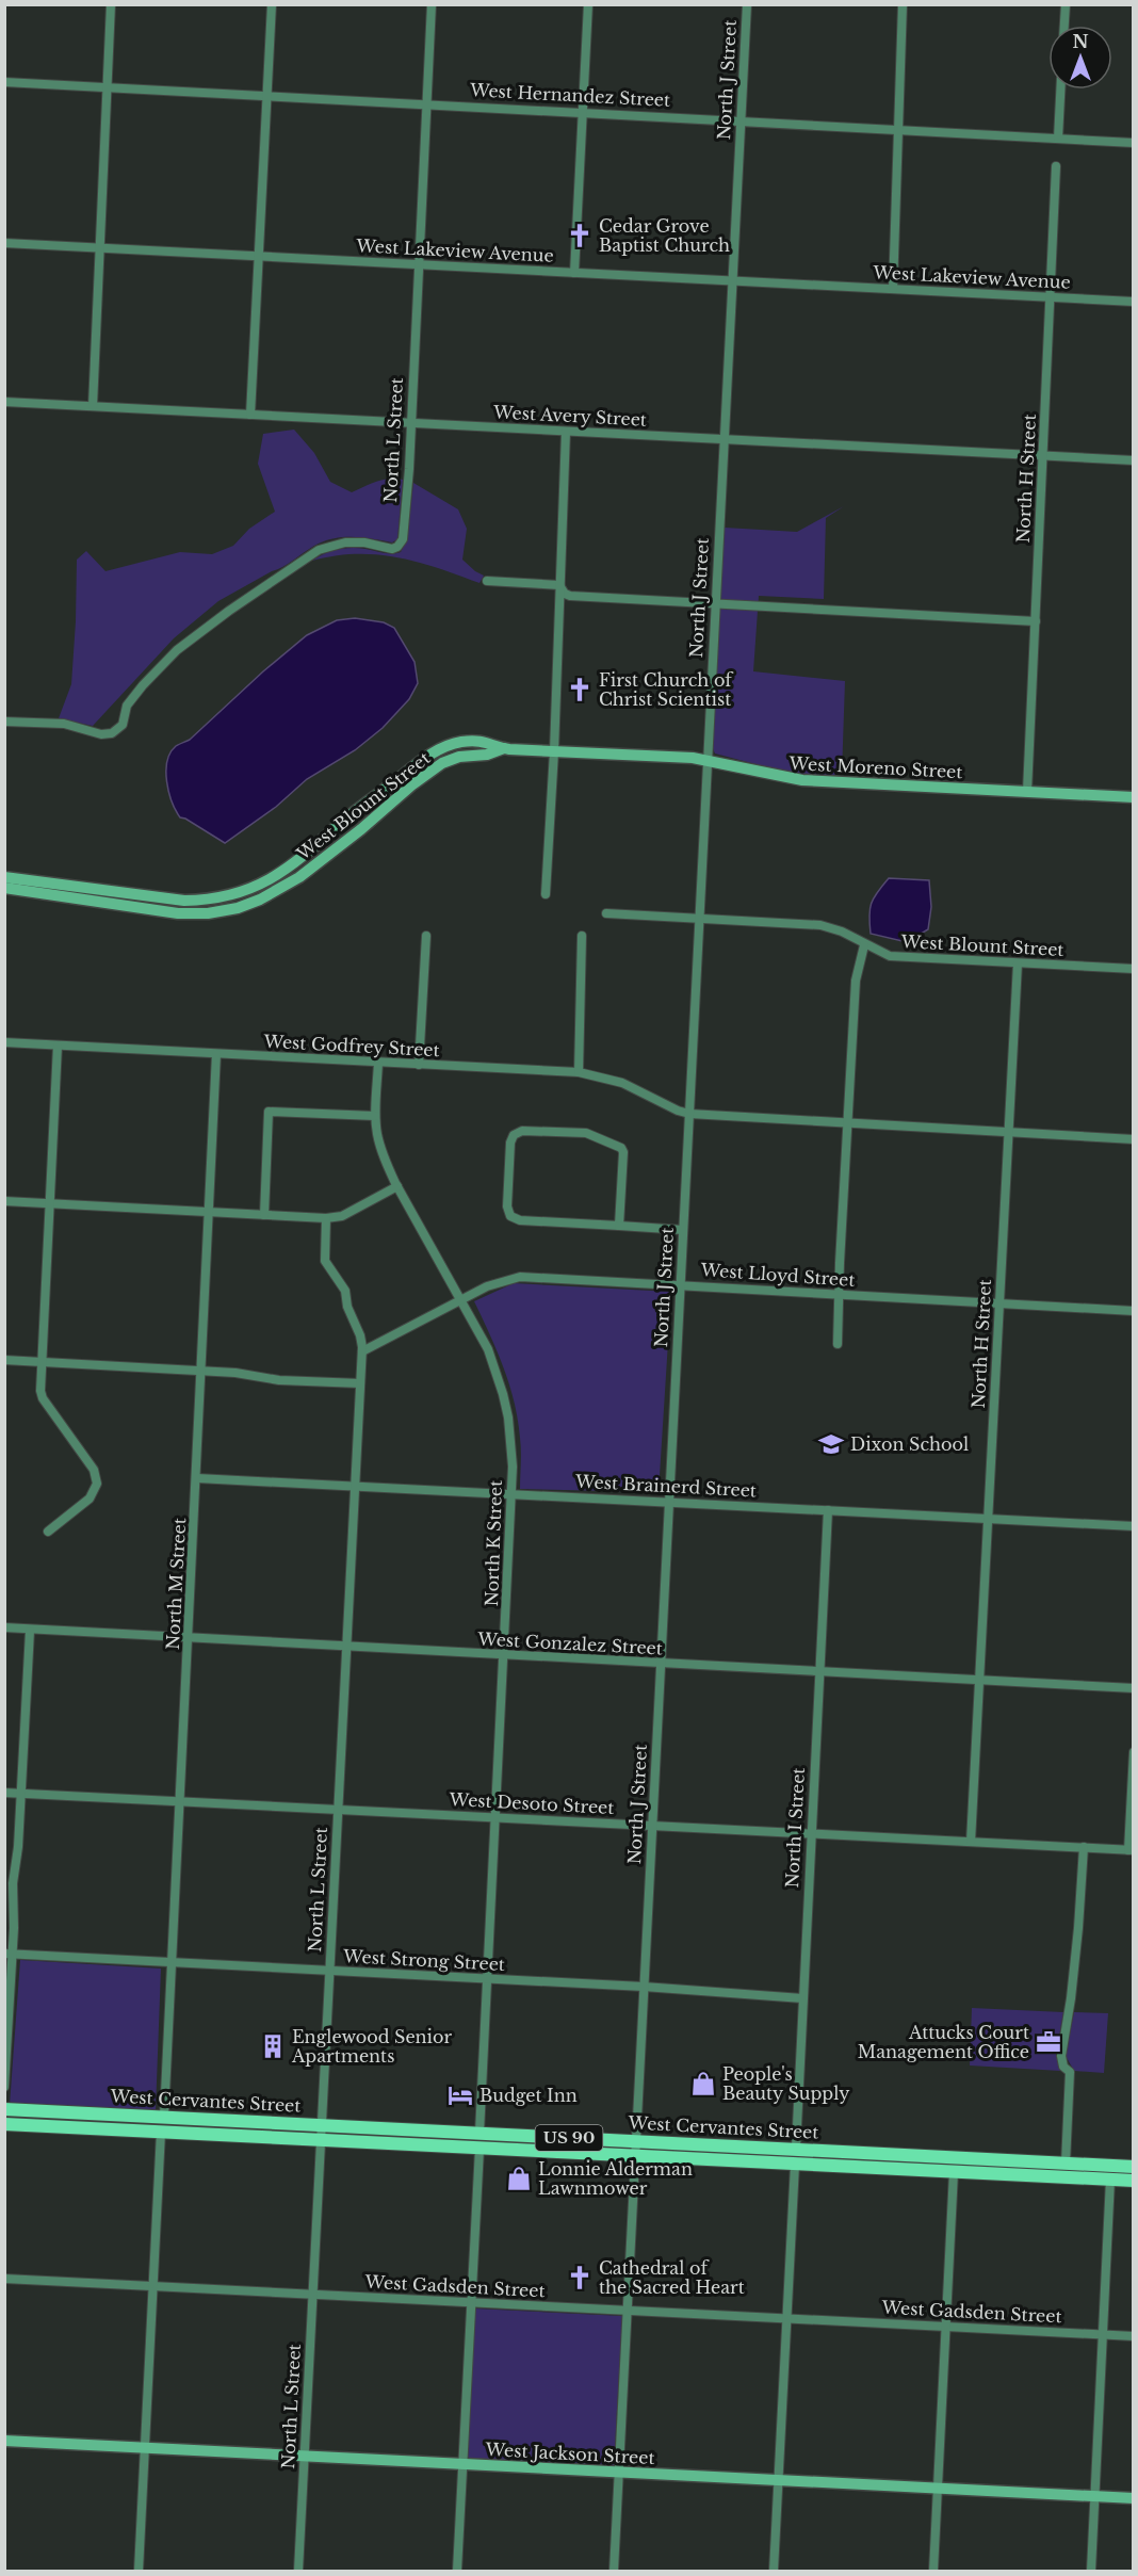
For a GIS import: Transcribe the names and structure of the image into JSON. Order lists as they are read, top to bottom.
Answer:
{
  "streets": {
    "main road": ["West Cervantes Street", "US 90"],
    "street": [
      "North J Street",
      "West Hernandez Street",
      "West Lakeview Avenue",
      "West Avery Street",
      "North L Street",
      "North H Street",
      "West Moreno Street",
      "West Blount Street",
      "West Godfrey Street",
      "West Lloyd Street",
      "West Brainerd Street",
      "North K Street",
      "North M Street",
      "West Gonzalez Street",
      "West Desoto Street",
      "North I Street",
      "West Strong Street",
      "West Gadsden Street",
      "West Jackson Street"
    ]
  },
  "crossings": [
    ["North J Street", "West Hernandez Street"],
    ["North J Street", "West Lakeview Avenue"],
    ["North J Street", "West Avery Street"],
    ["North J Street", "West Moreno Street"],
    ["North J Street", "West Blount Street"],
    ["North J Street", "West Godfrey Street"],
    ["North J Street", "West Lloyd Street"],
    ["North J Street", "West Brainerd Street"],
    ["North J Street", "West Gonzalez Street"],
    ["North J Street", "West Desoto Street"],
    ["North J Street", "West Strong Street"],
    ["North J Street", "West Cervantes Street"],
    ["North J Street", "West Gadsden Street"],
    ["North J Street", "West Jackson Street"],
    ["West Hernandez Street", "North L Street"],
    ["West Lakeview Avenue", "North L Street"],
    ["West Lakeview Avenue", "North H Street"],
    ["West Avery Street", "North L Street"],
    ["West Avery Street", "North H Street"],
    ["North L Street", "West Lloyd Street"],
    ["North L Street", "West Brainerd Street"],
    ["North L Street", "West Gonzalez Street"],
    ["North L Street", "West Desoto Street"],
    ["North L Street", "West Strong Street"],
    ["North L Street", "West Cervantes Street"],
    ["North L Street", "West Gadsden Street"],
    ["North L Street", "West Jackson Street"],
    ["North H Street", "West Moreno Street"],
    ["North H Street", "West Blount Street"],
    ["North H Street", "West Godfrey Street"],
    ["North H Street", "West Lloyd Street"],
    ["North H Street", "West Brainerd Street"],
    ["North H Street", "West Gonzalez Street"],
    ["North H Street", "West Desoto Street"],
    ["West Moreno Street", "West Blount Street"],
    ["West Godfrey Street", "North K Street"],
    ["West Godfrey Street", "North M Street"],
    ["West Lloyd Street", "North K Street"],
    ["West Brainerd Street", "North K Street"],
    ["West Brainerd Street", "North M Street"],
    ["West Brainerd Street", "North I Street"],
    ["North K Street", "West Gonzalez Street"],
    ["North K Street", "West Desoto Street"],
    ["North K Street", "West Strong Street"],
    ["North K Street", "West Cervantes Street"],
    ["North M Street", "West Gonzalez Street"],
    ["North M Street", "West Desoto Street"],
    ["North M Street", "West Strong Street"],
    ["North M Street", "West Cervantes Street"],
    ["West Gonzalez Street", "North I Street"],
    ["West Desoto Street", "North I Street"],
    ["North I Street", "West Strong Street"],
    ["North I Street", "West Cervantes Street"]
  ],
  "places": {
    "church": ["Cedar Grove Baptist Church", "First Church of Christ Scientist", "Cathedral of the Sacred Heart"],
    "school or university": ["Dixon School"],
    "office": ["Attucks Court Management Office"],
    "building": ["Englewood Senior Apartments"],
    "shop": ["People's Beauty Supply", "Lonnie Alderman Lawnmower"],
    "hotel": ["Budget Inn"]
  },
  "north": "top"
}
